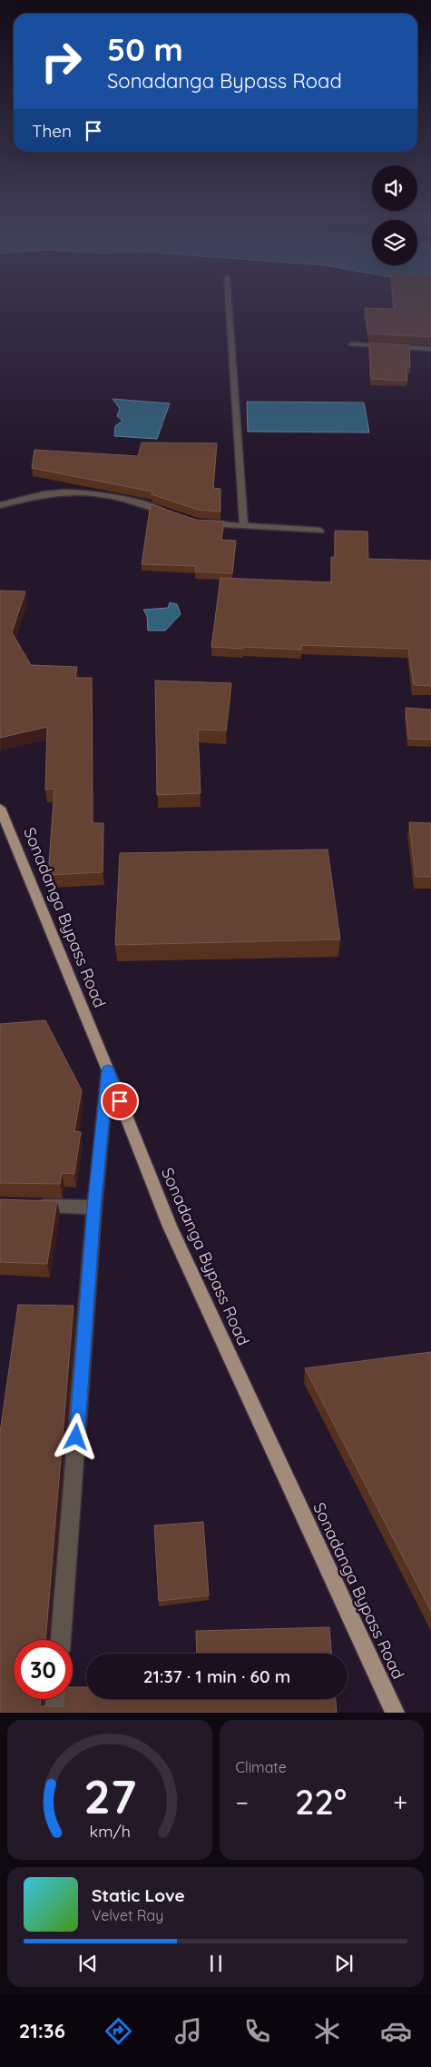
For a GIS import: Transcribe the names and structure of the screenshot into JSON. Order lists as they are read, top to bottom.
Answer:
{
  "streets": {
    "main road": ["Sonadanga Bypass Road"]
  },
  "page": {
    "turn": ["50 m", "Sonadanga Bypass Road"],
    "then": "Then",
    "limit": "30",
    "trip": "21:37 · 1 min · 60 m",
    "tile": "Climate",
    "heat": ["−", "22°", "+"],
    "song": ["Static Love", "Velvet Ray"],
    "tabs": "21:36",
    "gauge": ["27", "km/h"]
  }
}
